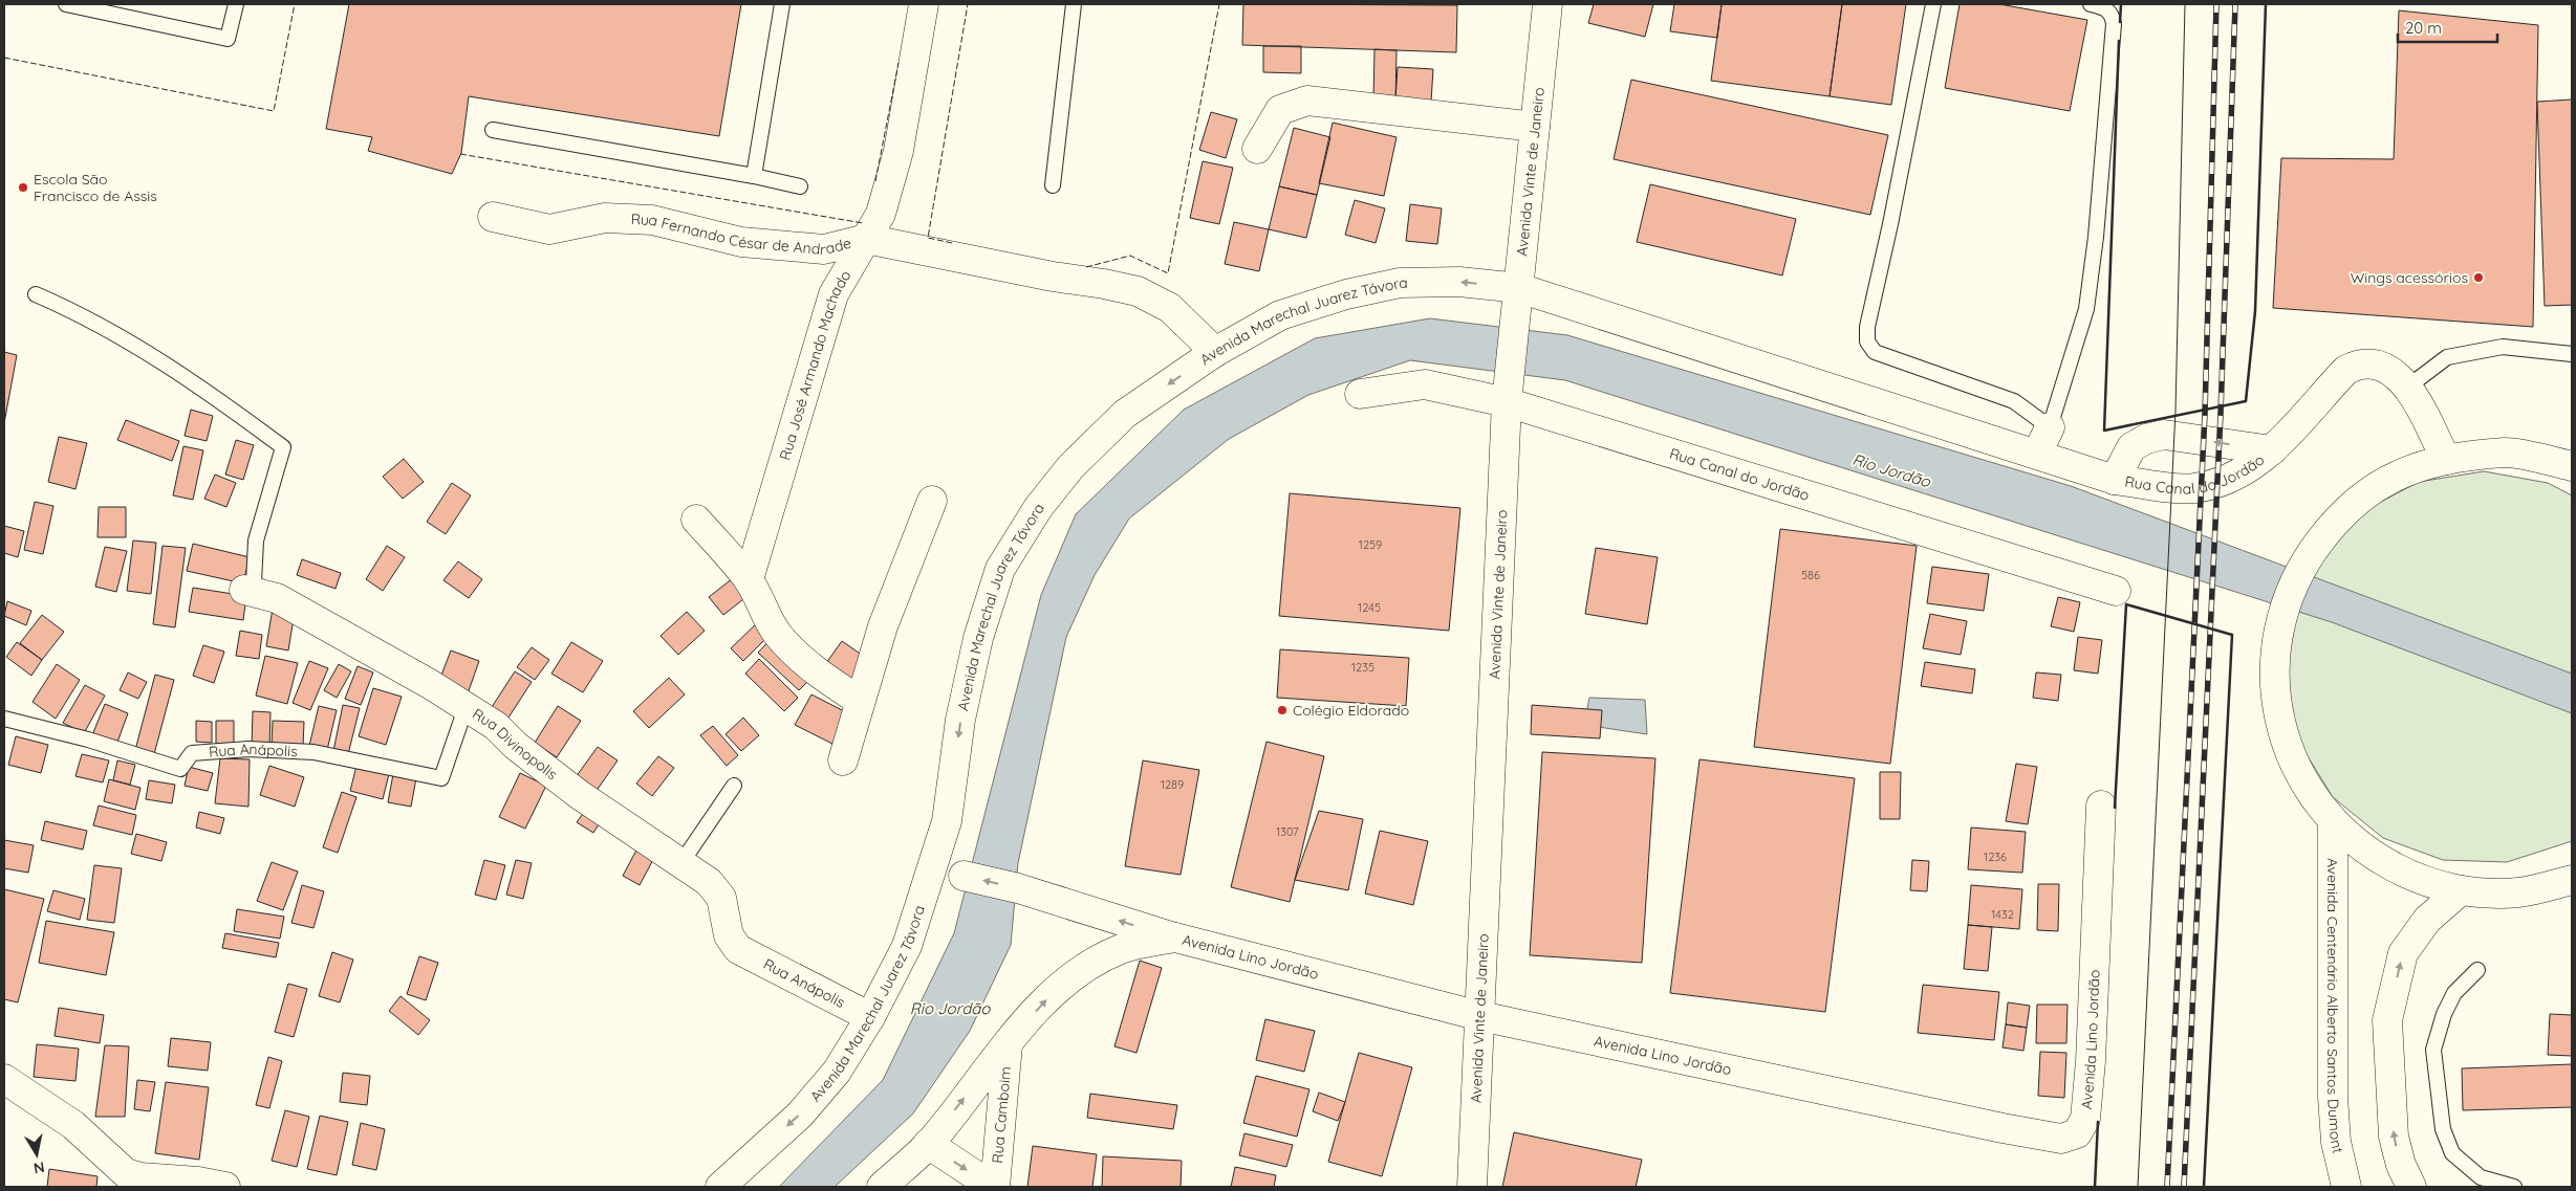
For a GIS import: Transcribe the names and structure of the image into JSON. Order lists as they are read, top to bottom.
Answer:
{
  "streets": {
    "street": [
      "Avenida Vinte de Janeiro",
      "Rua Fernando César de Andrade",
      "Avenida Marechal Juarez Távora",
      "Rua José Armando Machado",
      "Rua Canal do Jordão",
      "Rua Divinopolis",
      "Rua Anápolis",
      "Avenida Lino Jordão",
      "Avenida Centenário Alberto Santos Dumont",
      "Rua Camboim"
    ]
  },
  "crossings": [
    ["Avenida Vinte de Janeiro", "Avenida Marechal Juarez Távora"],
    ["Avenida Vinte de Janeiro", "Rua Canal do Jordão"],
    ["Avenida Vinte de Janeiro", "Avenida Lino Jordão"],
    ["Rua Fernando César de Andrade", "Avenida Marechal Juarez Távora"],
    ["Rua Fernando César de Andrade", "Rua José Armando Machado"],
    ["Avenida Marechal Juarez Távora", "Rua Canal do Jordão"],
    ["Avenida Marechal Juarez Távora", "Rua Anápolis"],
    ["Avenida Marechal Juarez Távora", "Avenida Lino Jordão"],
    ["Rua Divinopolis", "Rua Anápolis"]
  ],
  "one_way": ["Rua Camboim"],
  "water": ["Rio Jordão"],
  "places": ["Escola São Francisco de Assis", "Wings acessórios", "Colégio Eldorado"],
  "house_numbers": [
    "1259",
    "586",
    "1245",
    "1235",
    "1289",
    "1307",
    "1236",
    "1432"
  ],
  "scale_bar": "20 m",
  "north": "bottom"
}
